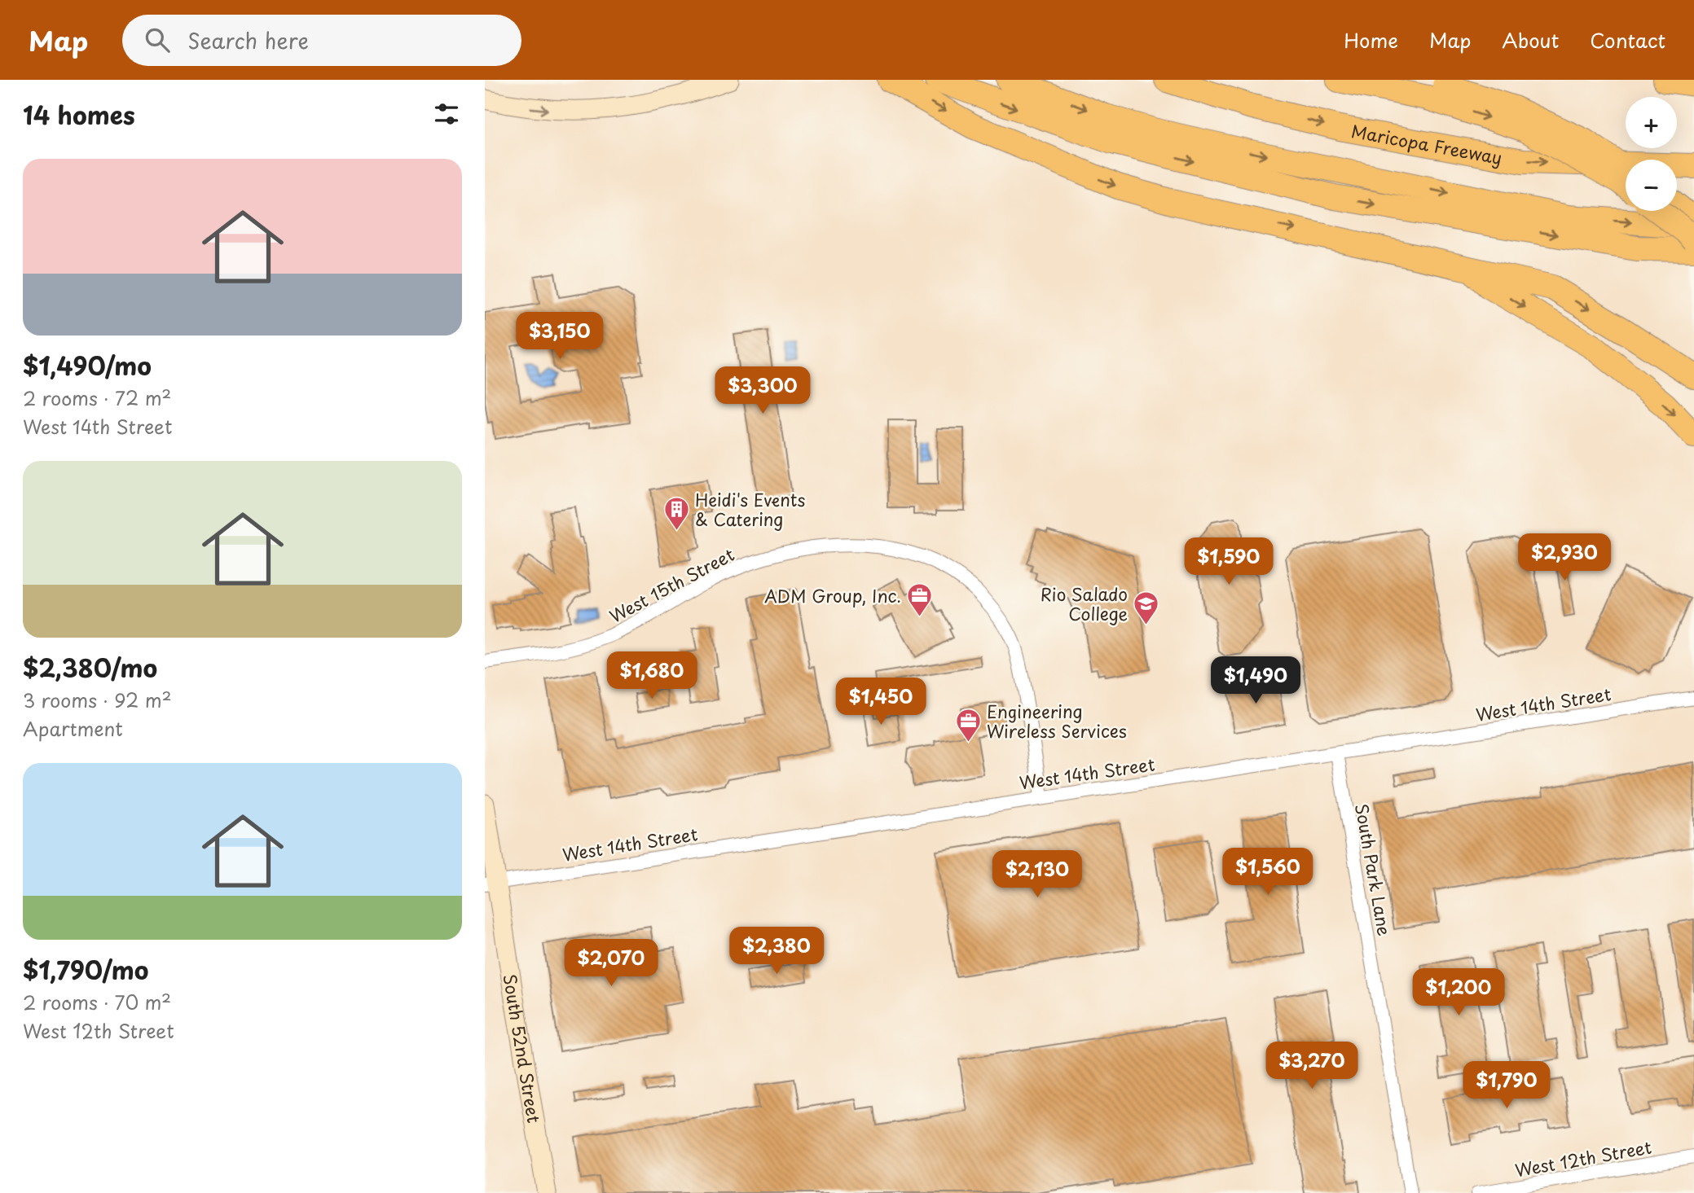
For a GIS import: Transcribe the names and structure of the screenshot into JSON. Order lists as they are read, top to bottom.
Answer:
{
  "streets": {
    "highway": ["Maricopa Freeway"],
    "main road": ["South 52nd Street"],
    "street": [
      "West 15th Street",
      "West 14th Street",
      "South Park Lane",
      "West 12th Street"
    ]
  },
  "crossings": [
    ["West 15th Street", "West 14th Street"],
    ["West 14th Street", "South Park Lane"],
    ["West 14th Street", "South 52nd Street"]
  ],
  "places": {
    "building": ["Heidi's Events & Catering"],
    "office": ["ADM Group, Inc.", "Engineering Wireless Services"],
    "school or university": ["Rio Salado College"]
  },
  "page": {
    "header": "Map",
    "search": "Search here",
    "nav": [
      "Home",
      "Map",
      "About",
      "Contact"
    ],
    "heading": "14 homes",
    "map_buttons": ["+", "−"],
    "list": [
      {
        "name": "$1,490/mo",
        "note": "2 rooms · 72 m² · West 14th Street"
      },
      {
        "name": "$2,380/mo",
        "note": "3 rooms · 92 m² · Apartment"
      },
      {
        "name": "$1,790/mo",
        "note": "2 rooms · 70 m² · West 12th Street"
      }
    ],
    "price": [
      "$3,150",
      "$3,300",
      "$2,930",
      "$1,590",
      "$1,680",
      "$1,490",
      "$1,450",
      "$1,560",
      "$2,130",
      "$2,380",
      "$2,070",
      "$1,200",
      "$3,270",
      "$1,790"
    ]
  }
}
